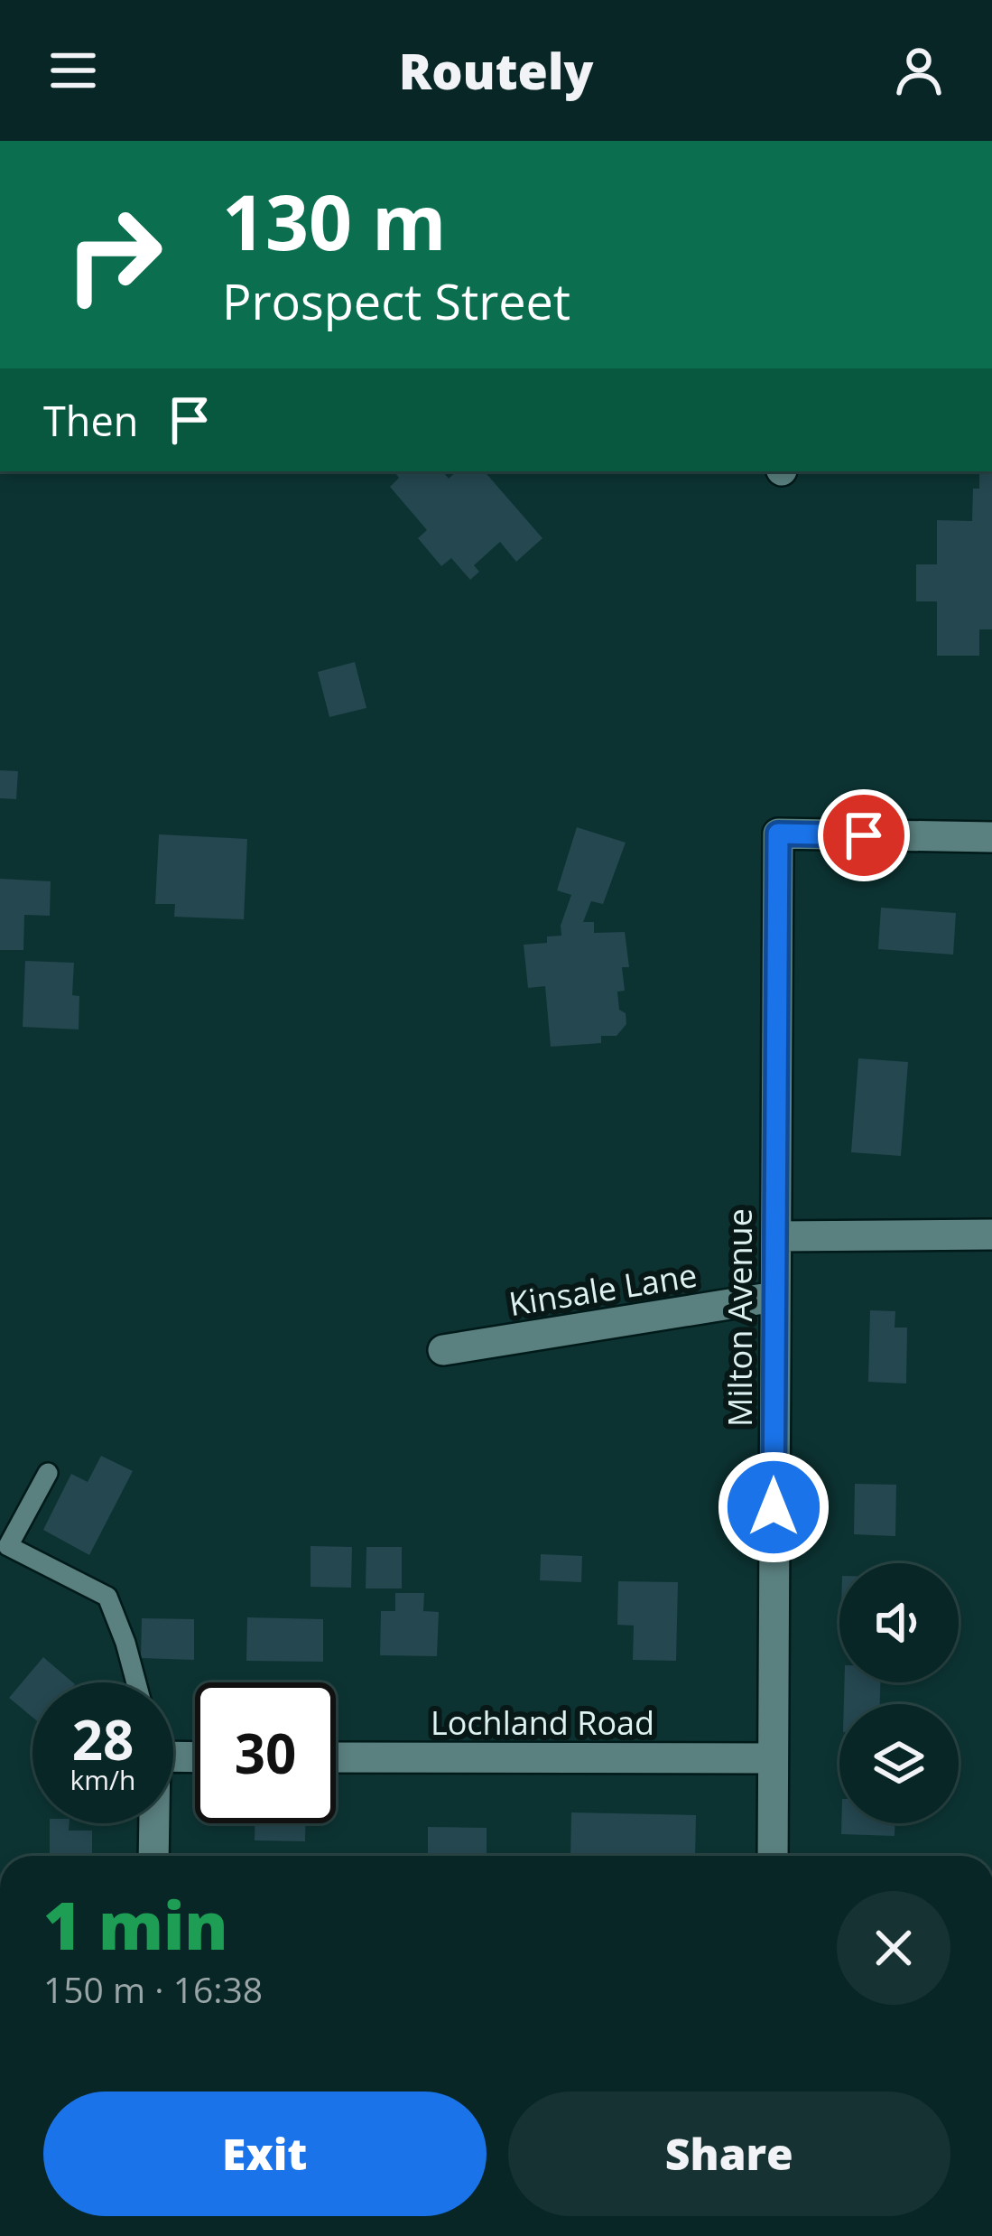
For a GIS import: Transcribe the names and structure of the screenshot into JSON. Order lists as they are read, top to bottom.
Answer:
{
  "streets": {
    "street": ["Kinsale Lane", "Milton Avenue", "Lochland Road"]
  },
  "crossings": [
    ["Kinsale Lane", "Milton Avenue"],
    ["Milton Avenue", "Lochland Road"]
  ],
  "page": {
    "header": "Routely",
    "turn": ["130 m", "Prospect Street"],
    "then": "Then",
    "speed": "28 km/h",
    "limit": "30",
    "heading": ["1 min", "150 m · 16:38"],
    "buttons": ["Exit", "Share"]
  }
}
